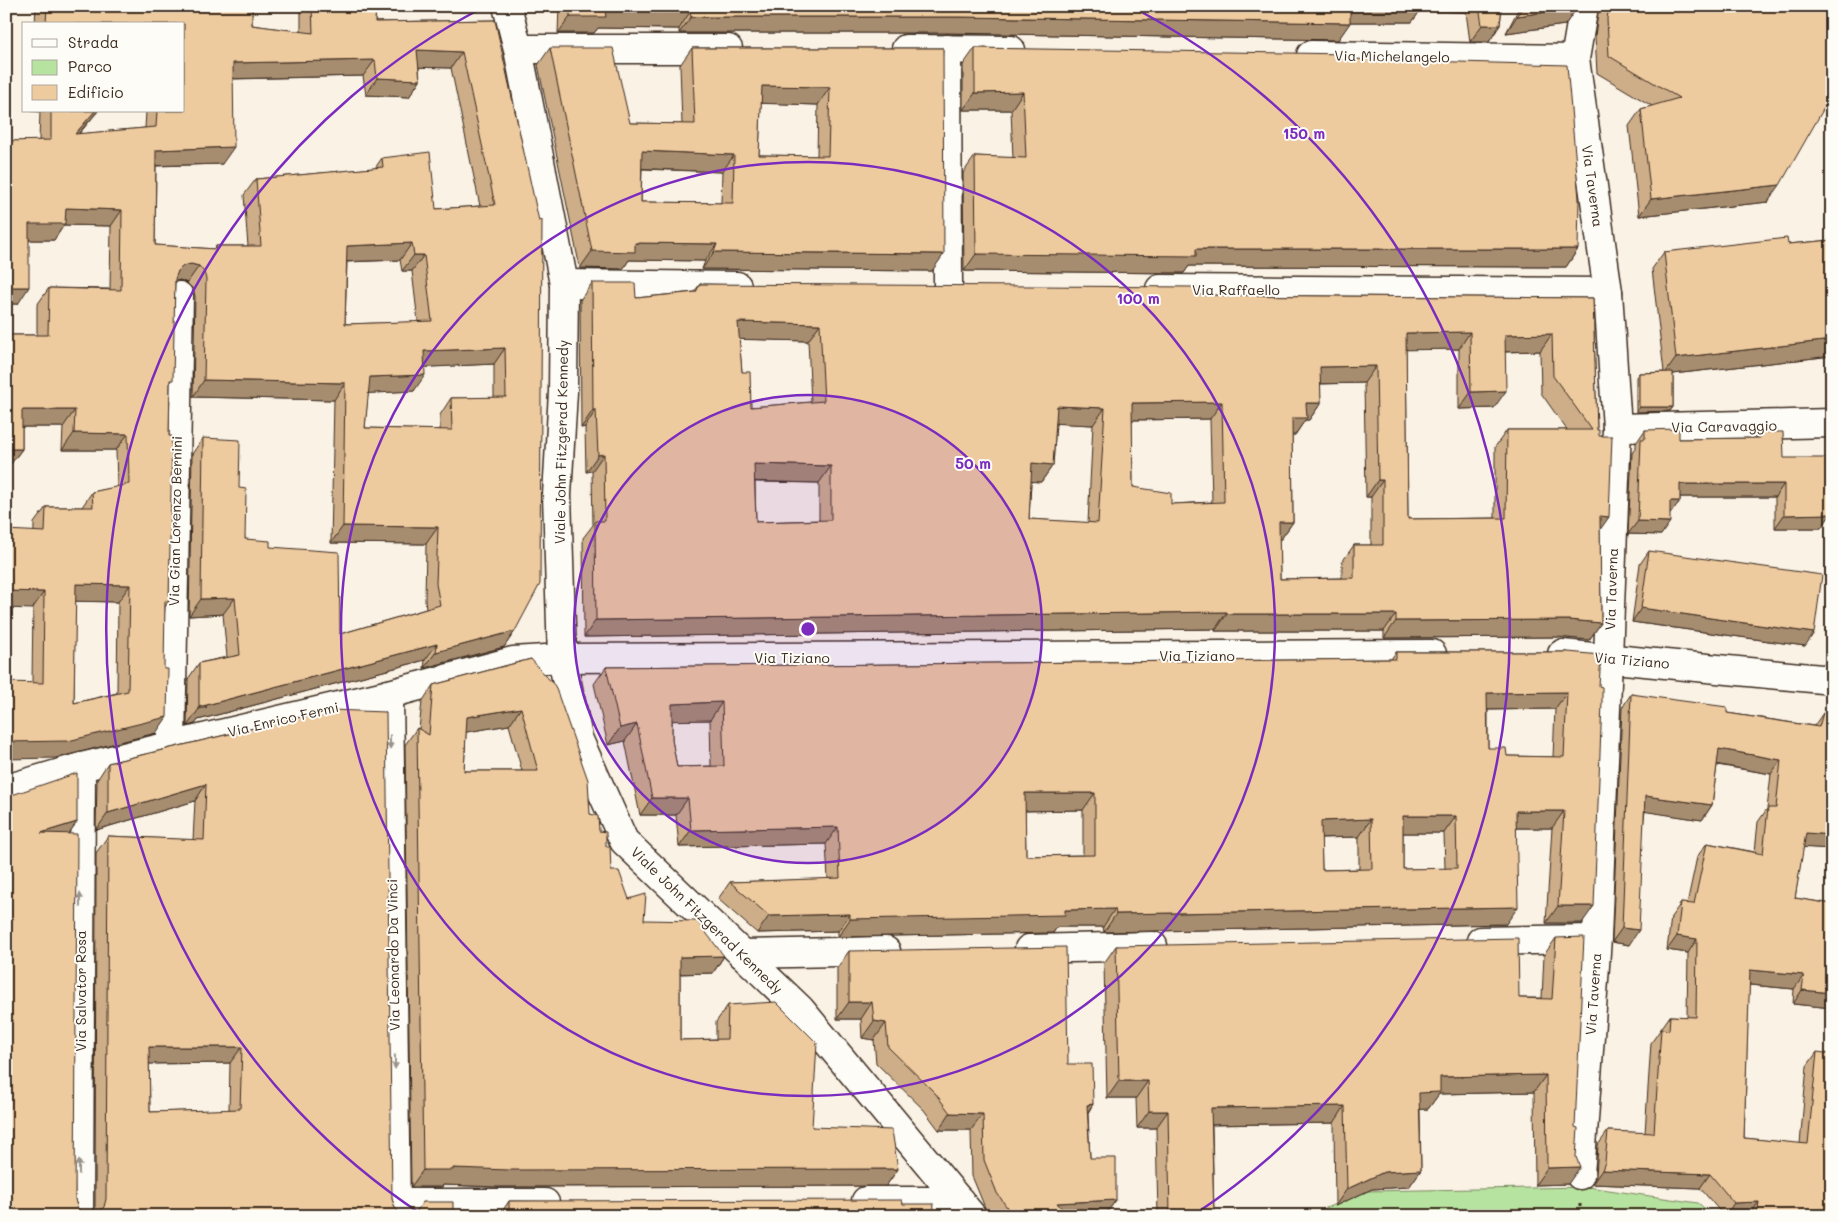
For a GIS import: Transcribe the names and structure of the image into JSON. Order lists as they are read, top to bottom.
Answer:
{
  "streets": {
    "street": [
      "Via Michelangelo",
      "Via Taverna",
      "Via Raffaello",
      "Via Caravaggio",
      "Viale John Fitzgerad Kennedy",
      "Via Gian Lorenzo Bernini",
      "Via Tiziano",
      "Via Enrico Fermi",
      "Via Leonardo Da Vinci",
      "Via Salvator Rosa"
    ]
  },
  "crossings": [
    ["Via Michelangelo", "Via Taverna"],
    ["Via Taverna", "Via Raffaello"],
    ["Via Taverna", "Via Caravaggio"],
    ["Via Taverna", "Via Tiziano"],
    ["Viale John Fitzgerad Kennedy", "Via Tiziano"],
    ["Viale John Fitzgerad Kennedy", "Via Enrico Fermi"],
    ["Via Gian Lorenzo Bernini", "Via Enrico Fermi"],
    ["Via Tiziano", "Via Enrico Fermi"],
    ["Via Enrico Fermi", "Via Leonardo Da Vinci"],
    ["Via Enrico Fermi", "Via Salvator Rosa"]
  ],
  "one_way": ["Via Leonardo Da Vinci", "Via Salvator Rosa"],
  "legend": ["Strada", "Parco", "Edificio"],
  "rings": ["150 m", "100 m", "50 m"]
}
